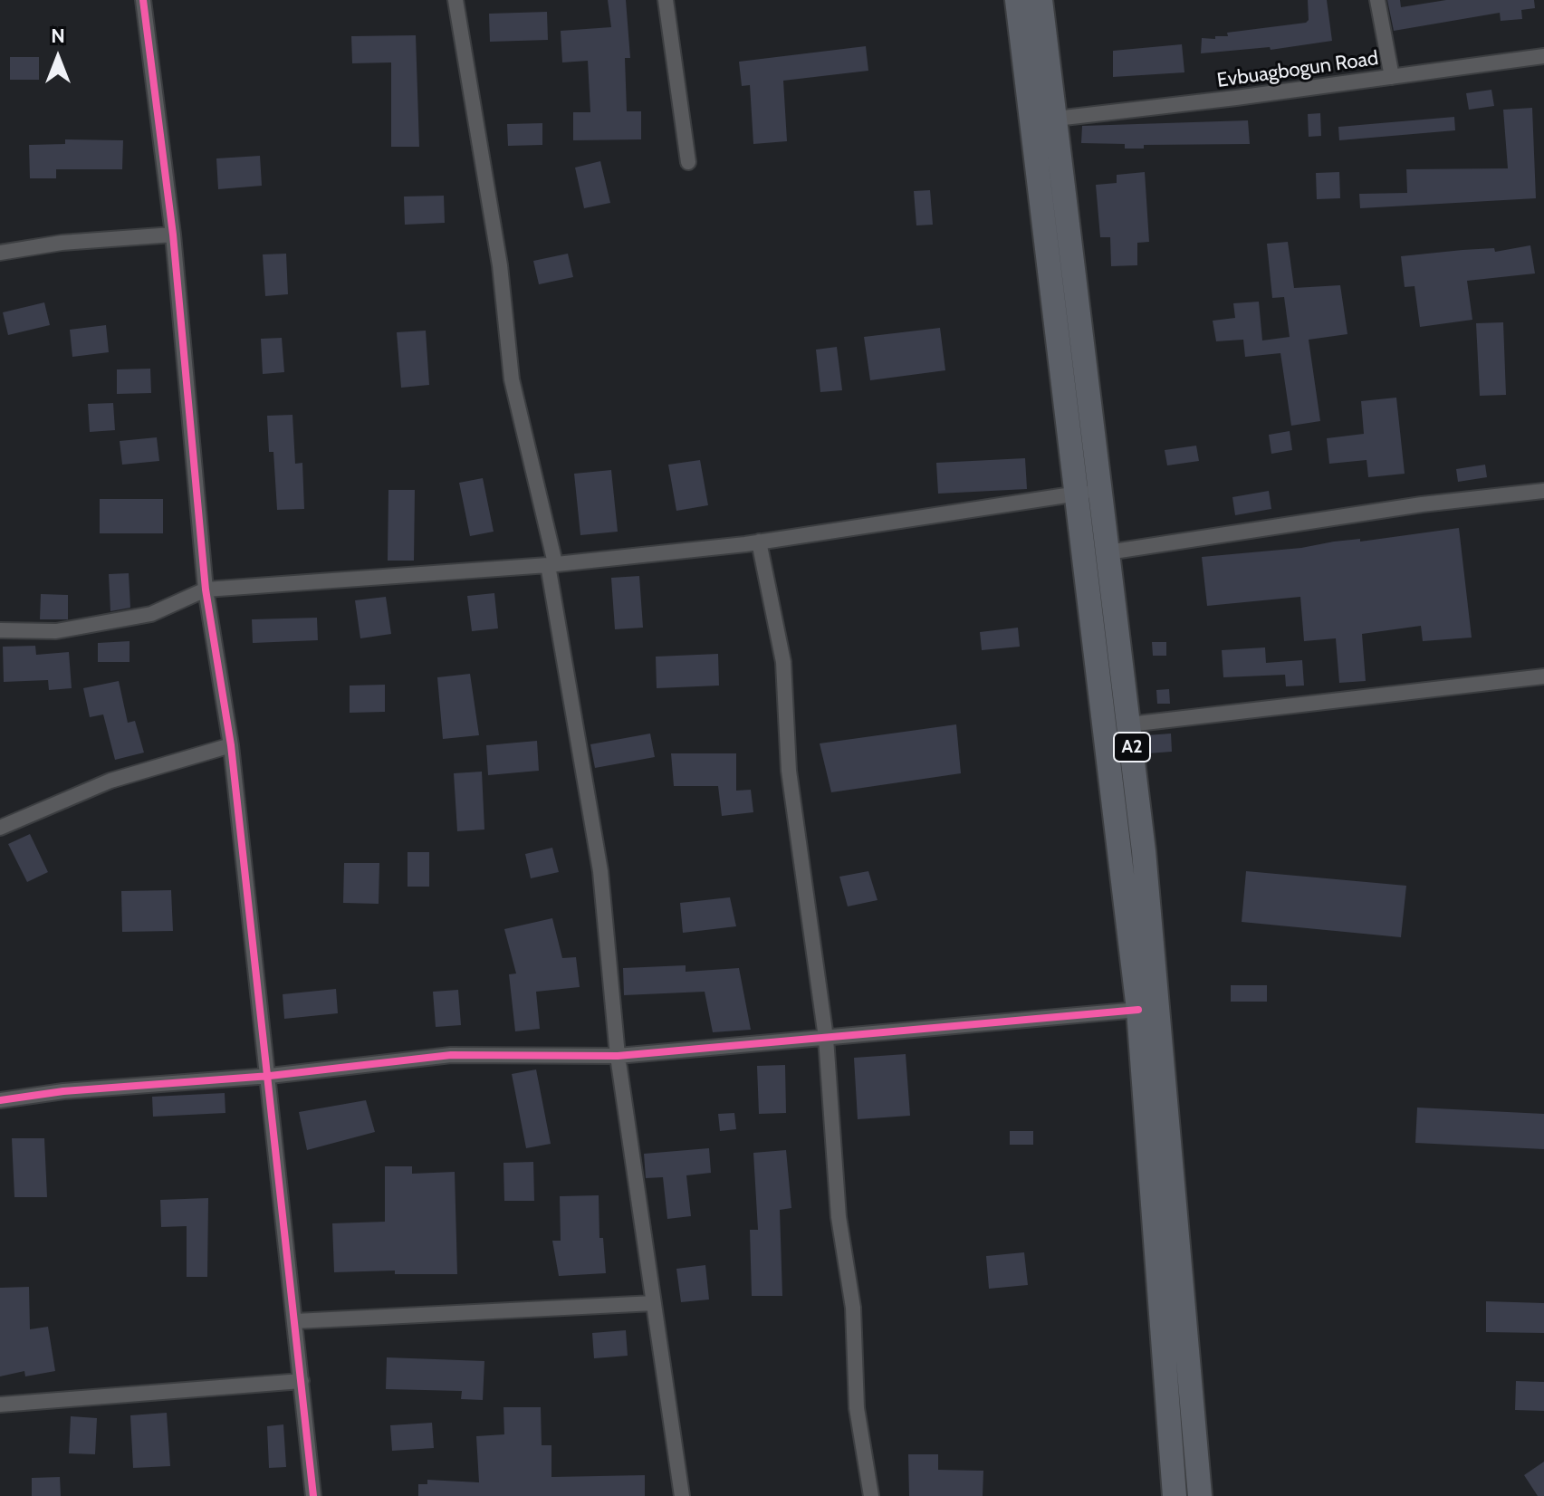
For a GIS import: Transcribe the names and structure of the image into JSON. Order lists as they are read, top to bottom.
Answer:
{
  "streets": {
    "highway": ["A2"],
    "street": ["Evbuagbogun Road"]
  },
  "crossings": [
    ["Evbuagbogun Road", "A2"]
  ],
  "north": "top"
}
